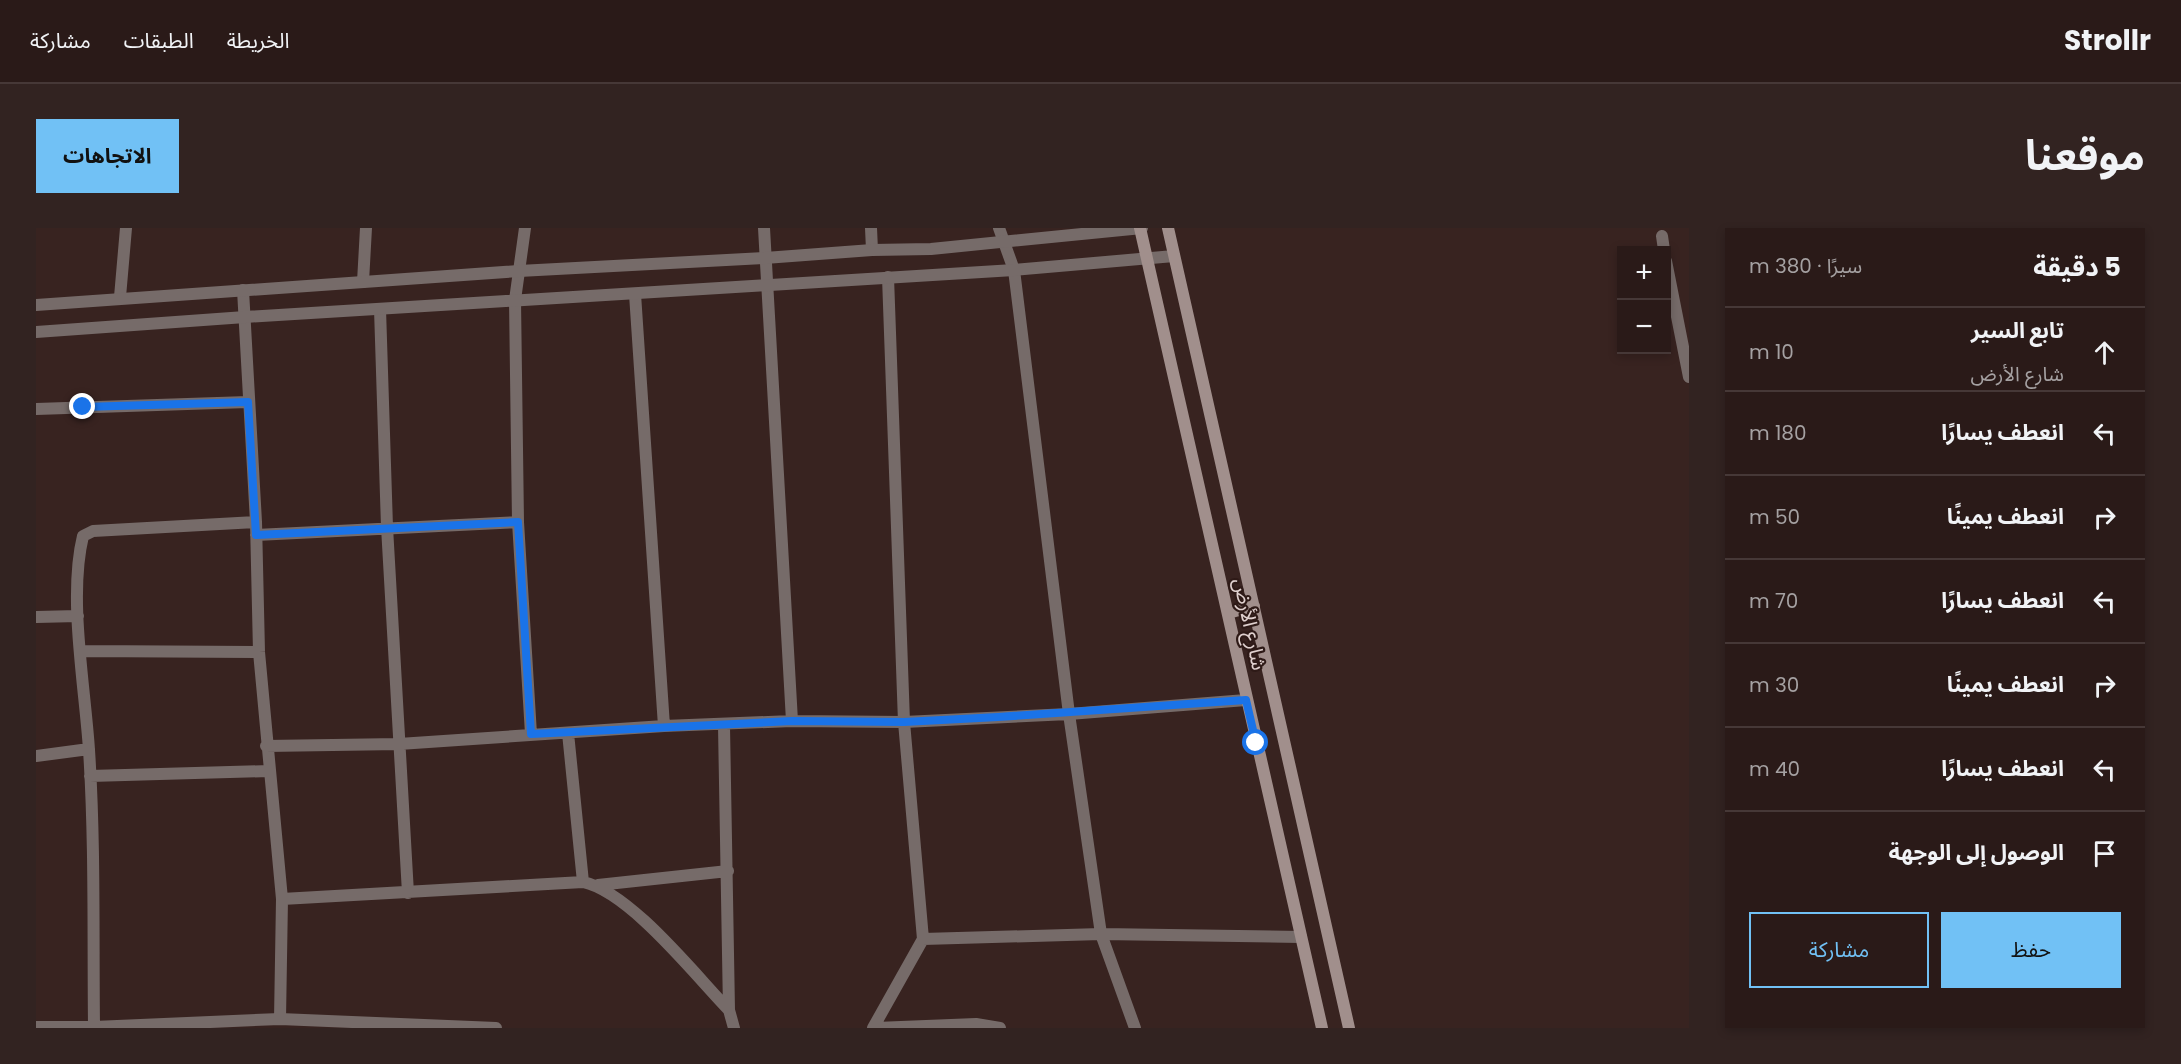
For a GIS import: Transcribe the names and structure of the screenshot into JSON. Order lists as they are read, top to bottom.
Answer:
{
  "streets": {
    "main road": ["شارع الأرض"]
  },
  "page": {
    "header": "Strollr",
    "nav": ["الخريطة", "الطبقات", "مشاركة"],
    "title": "موقعنا",
    "buttons": [
      "الاتجاهات",
      ["حفظ", "مشاركة"]
    ],
    "heading": ["5 دقيقة", "سيرًا · 380 m"],
    "map_buttons": ["+", "−"],
    "list": [
      ["تابع السير", "شارع الأرض", "10 m"],
      ["انعطف يسارًا", "180 m"],
      ["انعطف يمينًا", "50 m"],
      ["انعطف يسارًا", "70 m"],
      ["انعطف يمينًا", "30 m"],
      ["انعطف يسارًا", "40 m"],
      "الوصول إلى الوجهة"
    ]
  }
}
